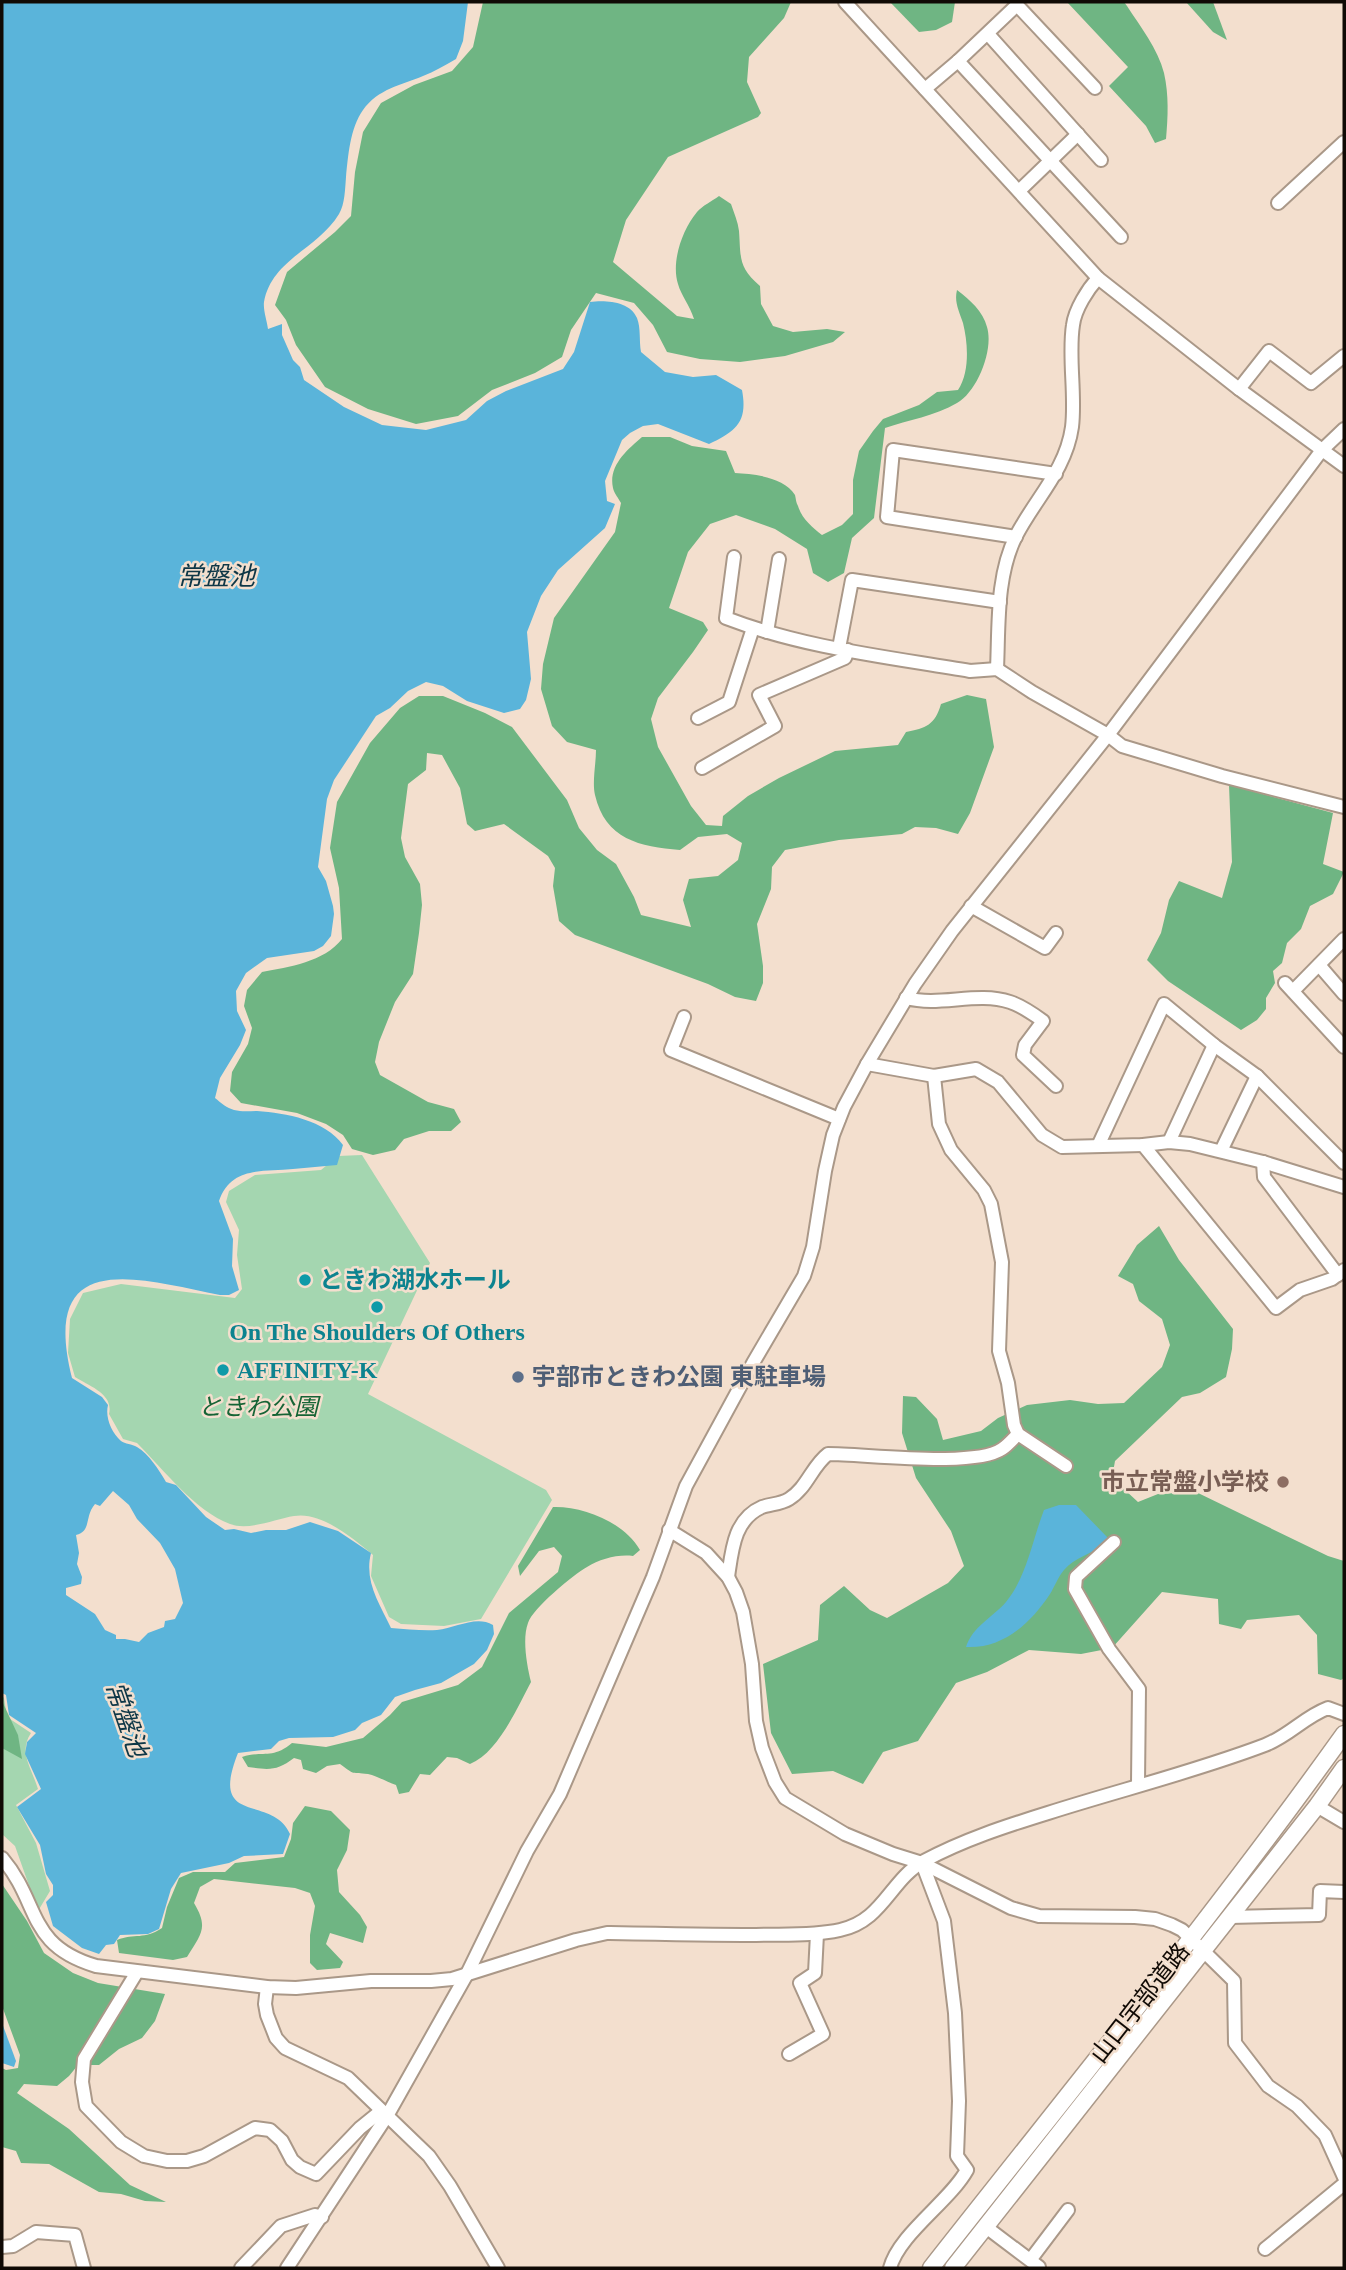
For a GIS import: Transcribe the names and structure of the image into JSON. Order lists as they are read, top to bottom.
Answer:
{
  "streets": {
    "main road": ["山口宇部道路"]
  },
  "water": ["常盤池"],
  "parks": ["ときわ公園"],
  "places": [
    "ときわ湖水ホール",
    "On The Shoulders Of Others",
    "AFFINITY-K",
    "宇部市ときわ公園 東駐車場",
    "市立常盤小学校"
  ]
}
